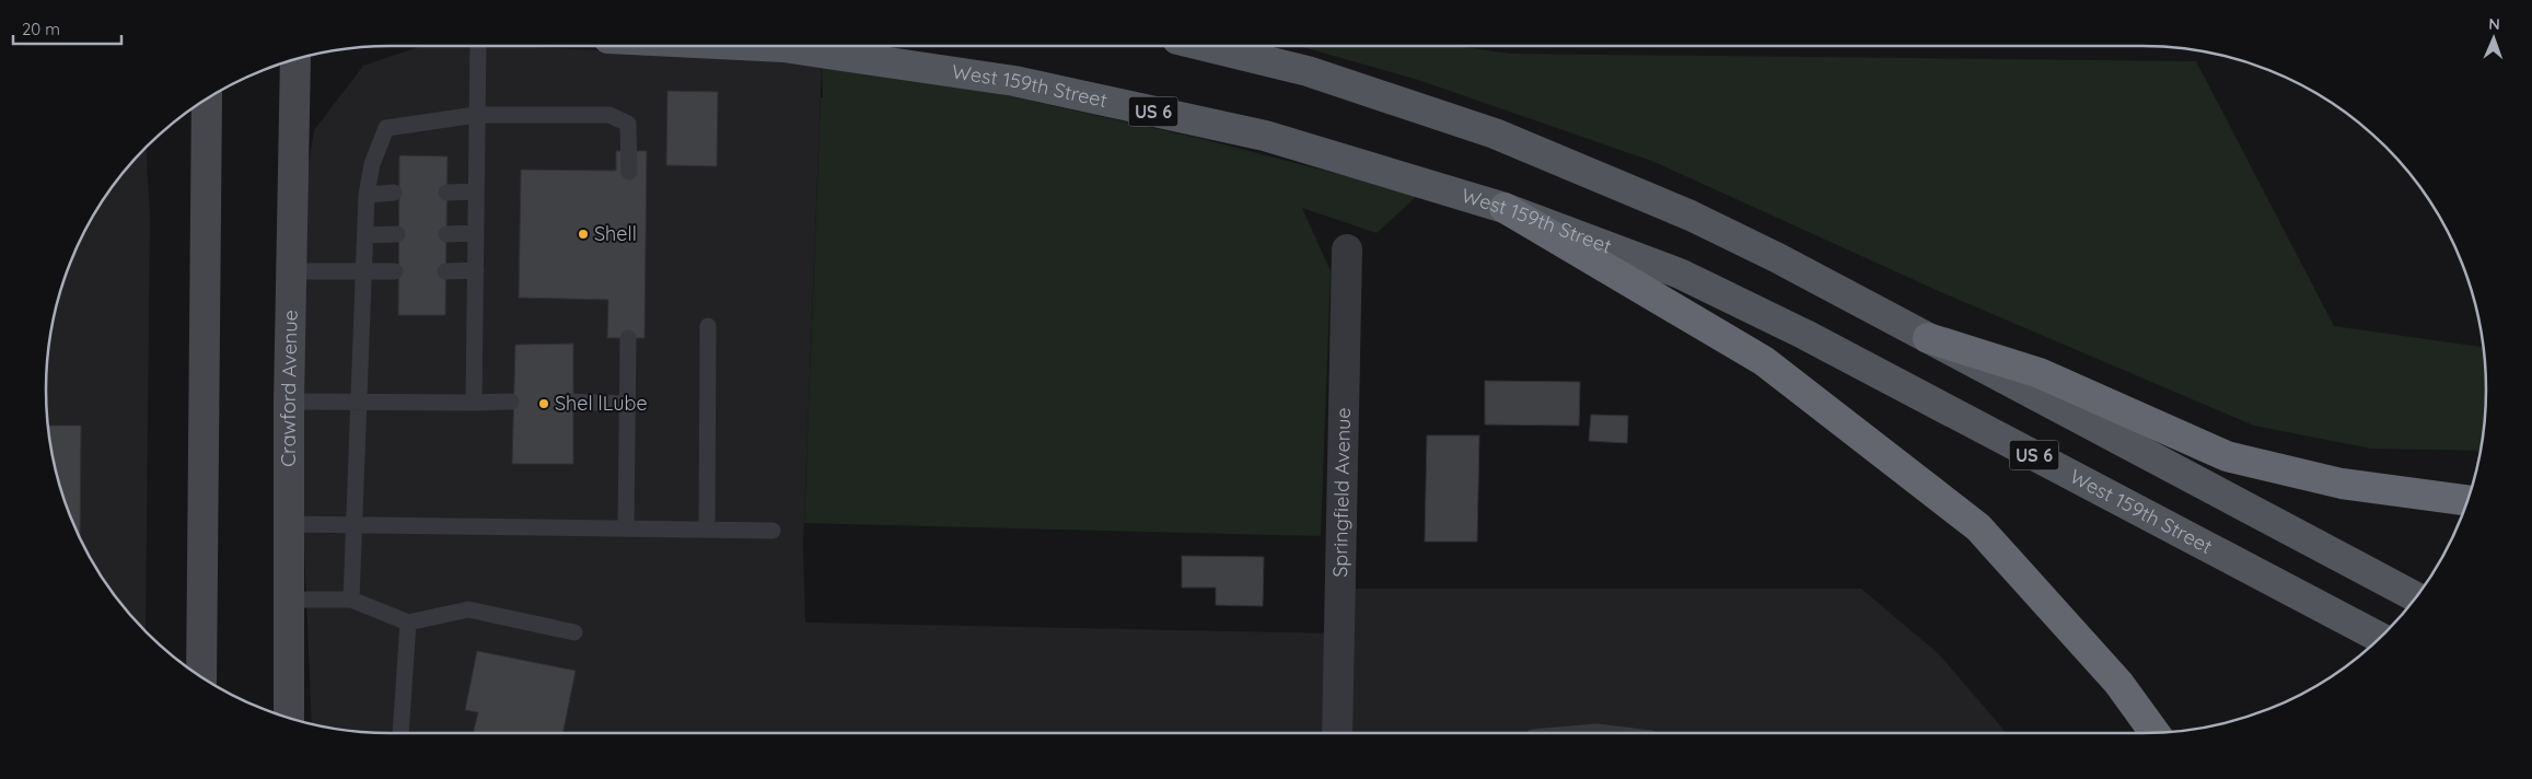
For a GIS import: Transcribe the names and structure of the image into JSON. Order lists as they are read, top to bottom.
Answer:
{
  "streets": {
    "main road": ["West 159th Street", "US 6", "Crawford Avenue"],
    "street": ["Springfield Avenue"]
  },
  "places": ["Shell", "Shel lLube"],
  "scale_bar": "20 m",
  "north": "top"
}
